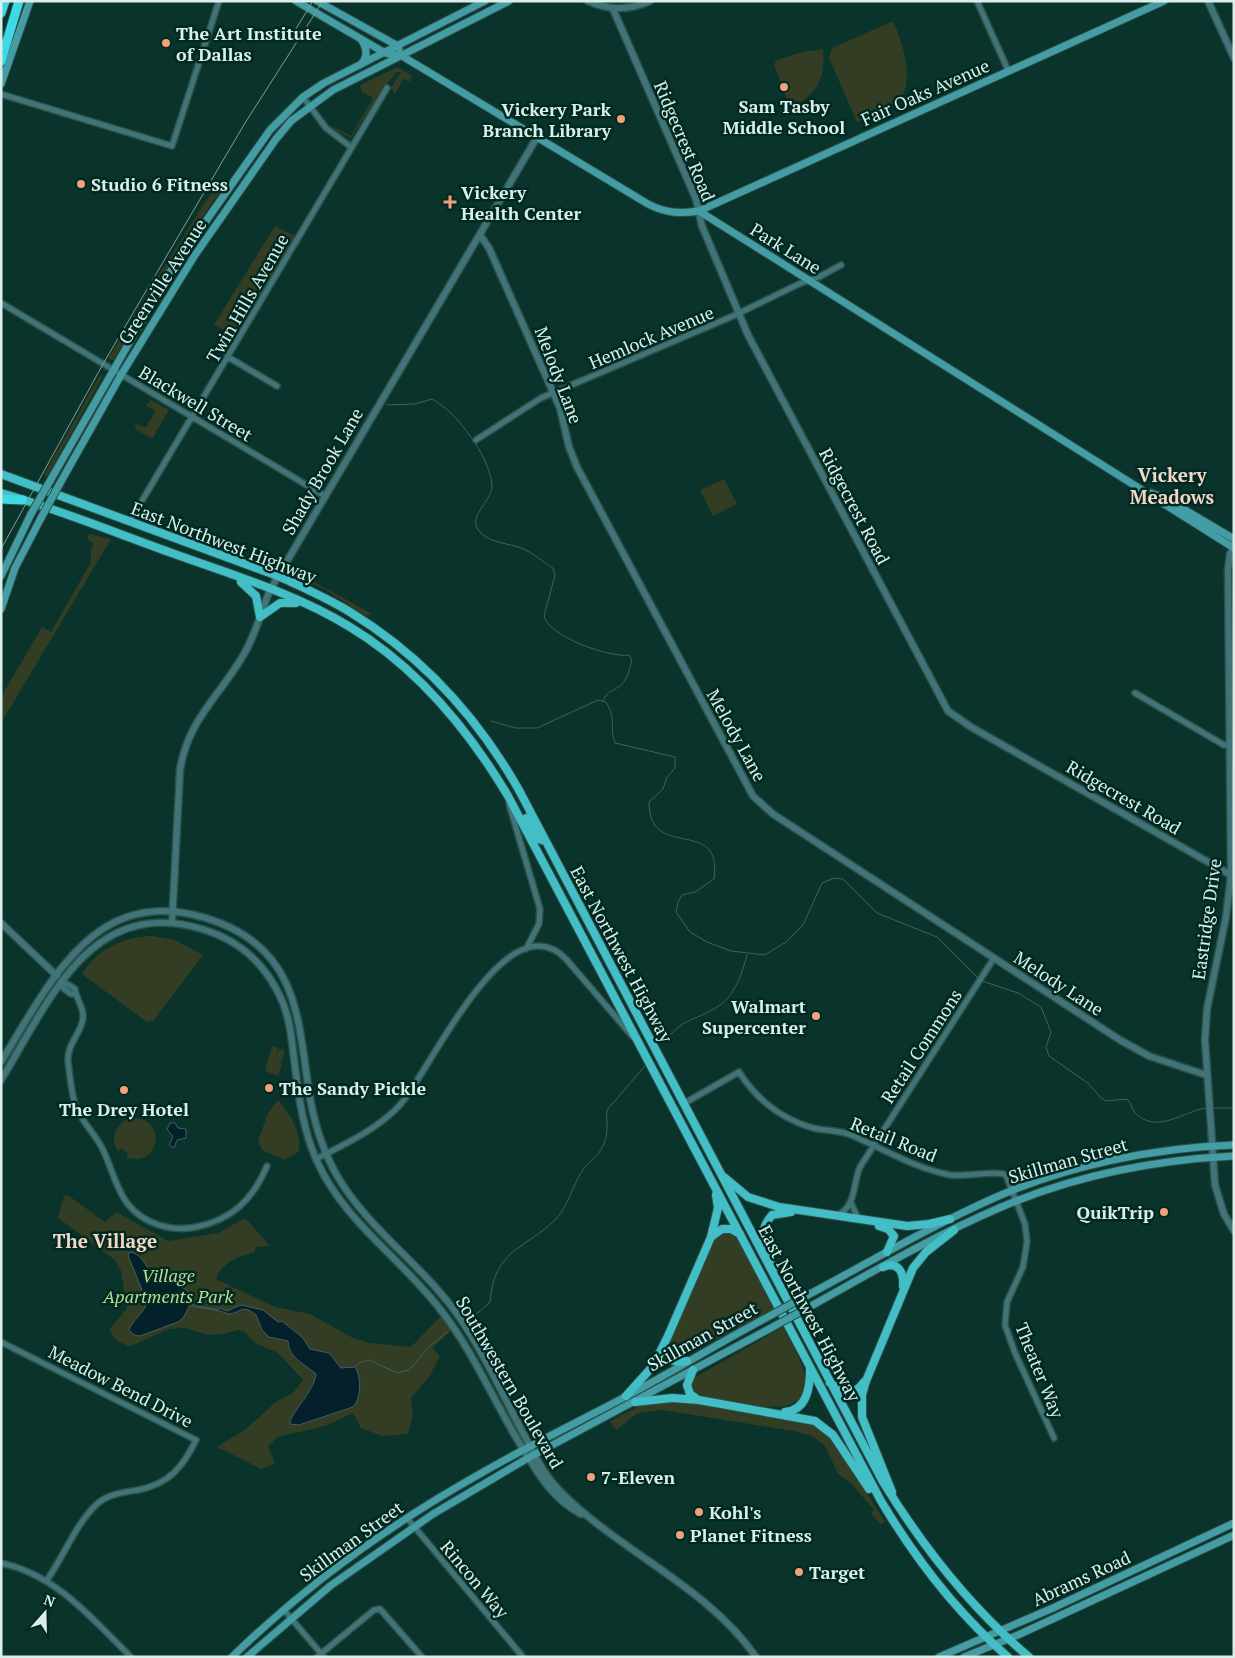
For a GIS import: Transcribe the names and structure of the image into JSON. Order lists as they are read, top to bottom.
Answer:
{
  "streets": {
    "main road": [
      "Fair Oaks Avenue",
      "Park Lane",
      "Greenville Avenue",
      "East Northwest Highway",
      "Skillman Street",
      "Abrams Road"
    ],
    "street": [
      "Ridgecrest Road",
      "Twin Hills Avenue",
      "Hemlock Avenue",
      "Melody Lane",
      "Blackwell Street",
      "Shady Brook Lane",
      "Eastridge Drive",
      "Retail Commons",
      "Retail Road",
      "Theater Way",
      "Southwestern Boulevard",
      "Meadow Bend Drive",
      "Rincon Way"
    ]
  },
  "crossings": [
    ["Fair Oaks Avenue", "Ridgecrest Road"],
    ["Fair Oaks Avenue", "Park Lane"],
    ["Ridgecrest Road", "Park Lane"],
    ["Ridgecrest Road", "Hemlock Avenue"],
    ["Ridgecrest Road", "Eastridge Drive"],
    ["Park Lane", "Hemlock Avenue"],
    ["Park Lane", "Eastridge Drive"],
    ["Greenville Avenue", "Blackwell Street"],
    ["Twin Hills Avenue", "Blackwell Street"],
    ["Twin Hills Avenue", "East Northwest Highway"],
    ["Hemlock Avenue", "Melody Lane"],
    ["Melody Lane", "Shady Brook Lane"],
    ["Melody Lane", "Eastridge Drive"],
    ["Melody Lane", "Retail Commons"],
    ["Blackwell Street", "Shady Brook Lane"],
    ["Shady Brook Lane", "East Northwest Highway"],
    ["Shady Brook Lane", "Southwestern Boulevard"],
    ["East Northwest Highway", "Retail Road"],
    ["East Northwest Highway", "Abrams Road"],
    ["Eastridge Drive", "Skillman Street"],
    ["Retail Commons", "Retail Road"],
    ["Retail Road", "Theater Way"],
    ["Skillman Street", "Theater Way"],
    ["Skillman Street", "Southwestern Boulevard"],
    ["Skillman Street", "Rincon Way"]
  ],
  "districts": ["Vickery Meadows", "The Village"],
  "parks": ["Village Apartments Park"],
  "places": {
    "other": [
      "The Art Institute of Dallas",
      "Sam Tasby Middle School",
      "Vickery Park Branch Library",
      "Studio 6 Fitness",
      "Walmart Supercenter",
      "The Sandy Pickle",
      "The Drey Hotel",
      "QuikTrip",
      "7-Eleven",
      "Kohl's",
      "Planet Fitness",
      "Target"
    ],
    "health": ["Vickery Health Center"]
  },
  "north": "top"
}
